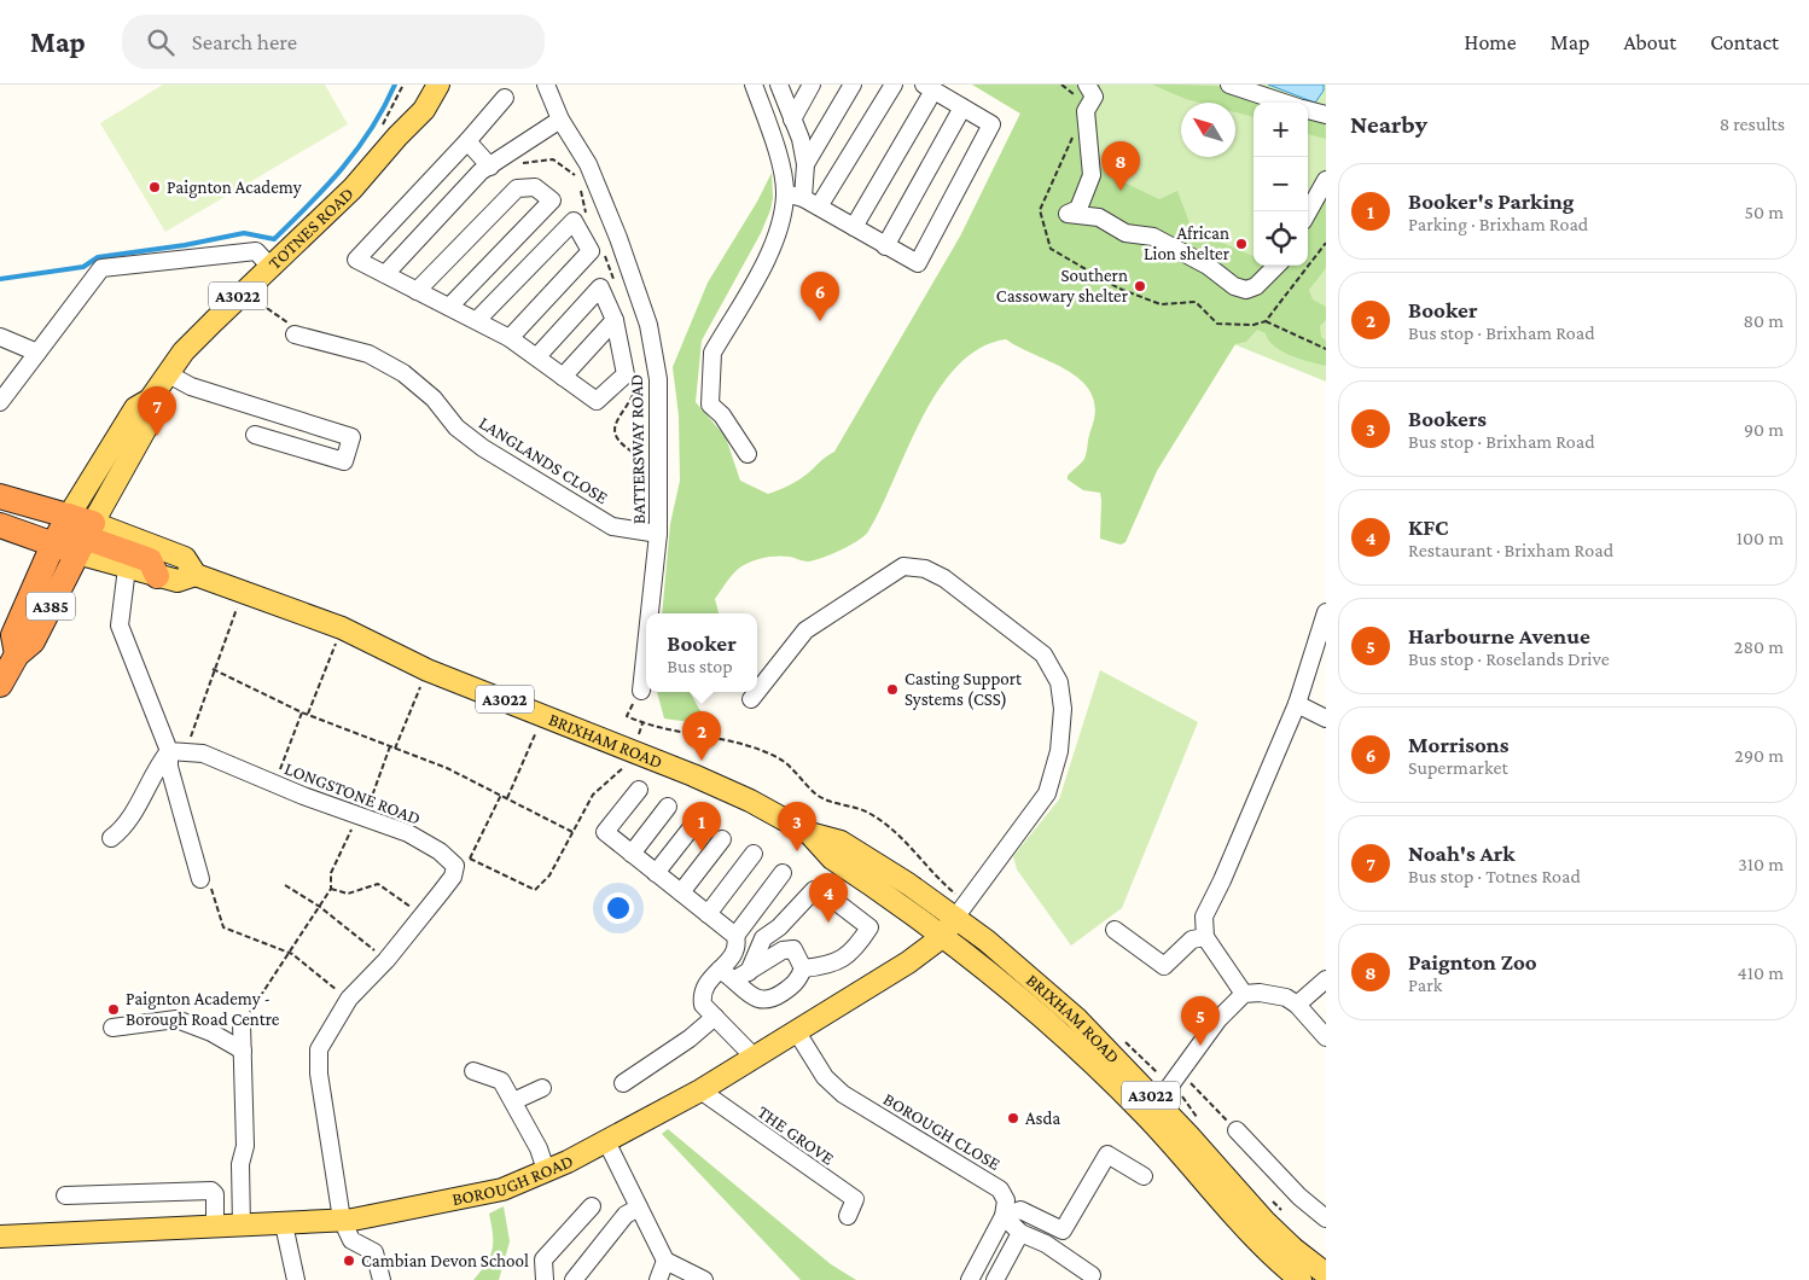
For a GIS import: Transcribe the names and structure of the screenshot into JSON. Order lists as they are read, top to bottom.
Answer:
{
  "streets": {
    "highway": ["TOTNES ROAD", "A385"],
    "main road": ["A3022", "BRIXHAM ROAD", "BOROUGH ROAD"],
    "street": [
      "BATTERSWAY ROAD",
      "LANGLANDS CLOSE",
      "LONGSTONE ROAD",
      "BOROUGH CLOSE",
      "THE GROVE"
    ]
  },
  "crossings": [
    ["TOTNES ROAD", "BRIXHAM ROAD"],
    ["BATTERSWAY ROAD", "LANGLANDS CLOSE"],
    ["BRIXHAM ROAD", "BOROUGH ROAD"],
    ["BOROUGH CLOSE", "BOROUGH ROAD"],
    ["THE GROVE", "BOROUGH ROAD"]
  ],
  "places": [
    "Paignton Academy",
    "African Lion shelter",
    "Southern Cassowary shelter",
    "Casting Support Systems (CSS)",
    "Paignton Academy - Borough Road Centre",
    "Asda",
    "Cambian Devon School"
  ],
  "north": "top left",
  "page": {
    "header": "Map",
    "search": "Search here",
    "nav": [
      "Home",
      "Map",
      "About",
      "Contact"
    ],
    "heading": ["Nearby", "8 results"],
    "map_buttons": ["+", "−"],
    "pins": [
      "8",
      "6",
      "7",
      "2",
      "1",
      "3",
      "4",
      "5"
    ],
    "list": [
      {
        "mark": "1",
        "name": "Booker's Parking",
        "note": "Parking · Brixham Road",
        "value": "50 m"
      },
      {
        "mark": "2",
        "name": "Booker",
        "note": "Bus stop · Brixham Road",
        "value": "80 m"
      },
      {
        "mark": "3",
        "name": "Bookers",
        "note": "Bus stop · Brixham Road",
        "value": "90 m"
      },
      {
        "mark": "4",
        "name": "KFC",
        "note": "Restaurant · Brixham Road",
        "value": "100 m"
      },
      {
        "mark": "5",
        "name": "Harbourne Avenue",
        "note": "Bus stop · Roselands Drive",
        "value": "280 m"
      },
      {
        "mark": "6",
        "name": "Morrisons",
        "note": "Supermarket",
        "value": "290 m"
      },
      {
        "mark": "7",
        "name": "Noah's Ark",
        "note": "Bus stop · Totnes Road",
        "value": "310 m"
      },
      {
        "mark": "8",
        "name": "Paignton Zoo",
        "note": "Park",
        "value": "410 m"
      }
    ],
    "popup": ["Booker", "Bus stop"]
  }
}
